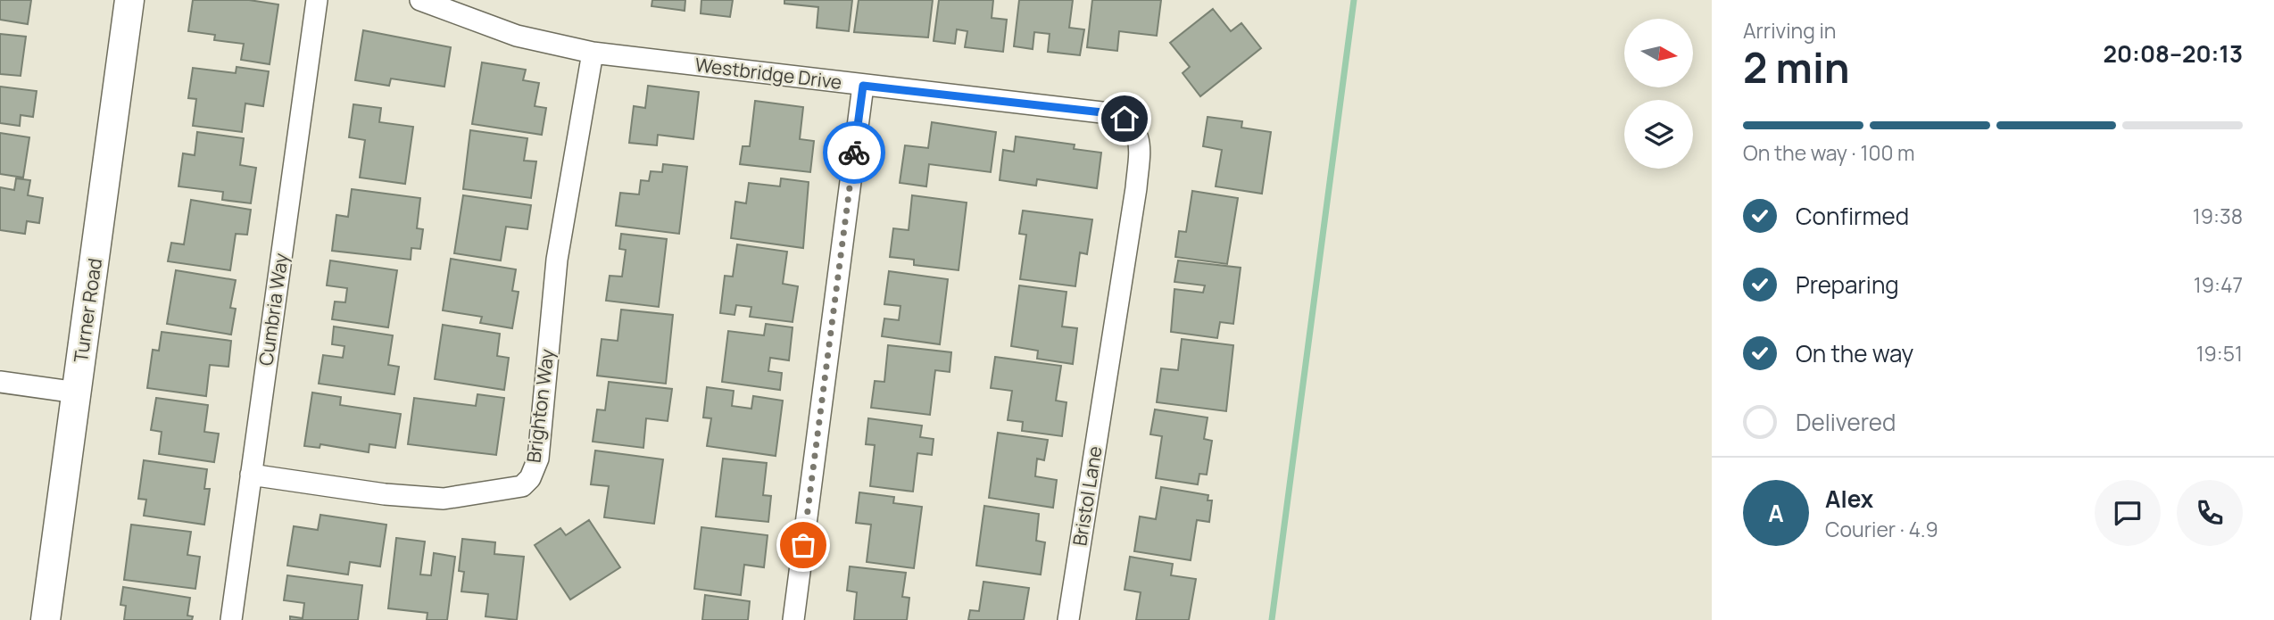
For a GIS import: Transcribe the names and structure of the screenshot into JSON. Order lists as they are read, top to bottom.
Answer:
{
  "streets": {
    "main road": ["Turner Road"],
    "street": [
      "Westbridge Drive",
      "Cumbria Way",
      "Brighton Way",
      "Bristol Lane"
    ]
  },
  "crossings": [
    ["Westbridge Drive", "Brighton Way"],
    ["Westbridge Drive", "Bristol Lane"],
    ["Cumbria Way", "Brighton Way"]
  ],
  "north": "right",
  "page": {
    "heading": ["2 min", "Arriving in", "20:08–20:13"],
    "panel": ["Alex", "Courier · 4.9"],
    "bar": "On the way · 100 m",
    "list": [
      ["Confirmed", "19:38"],
      ["Preparing", "19:47"],
      ["On the way", "19:51"],
      "Delivered"
    ],
    "round": "A"
  }
}
